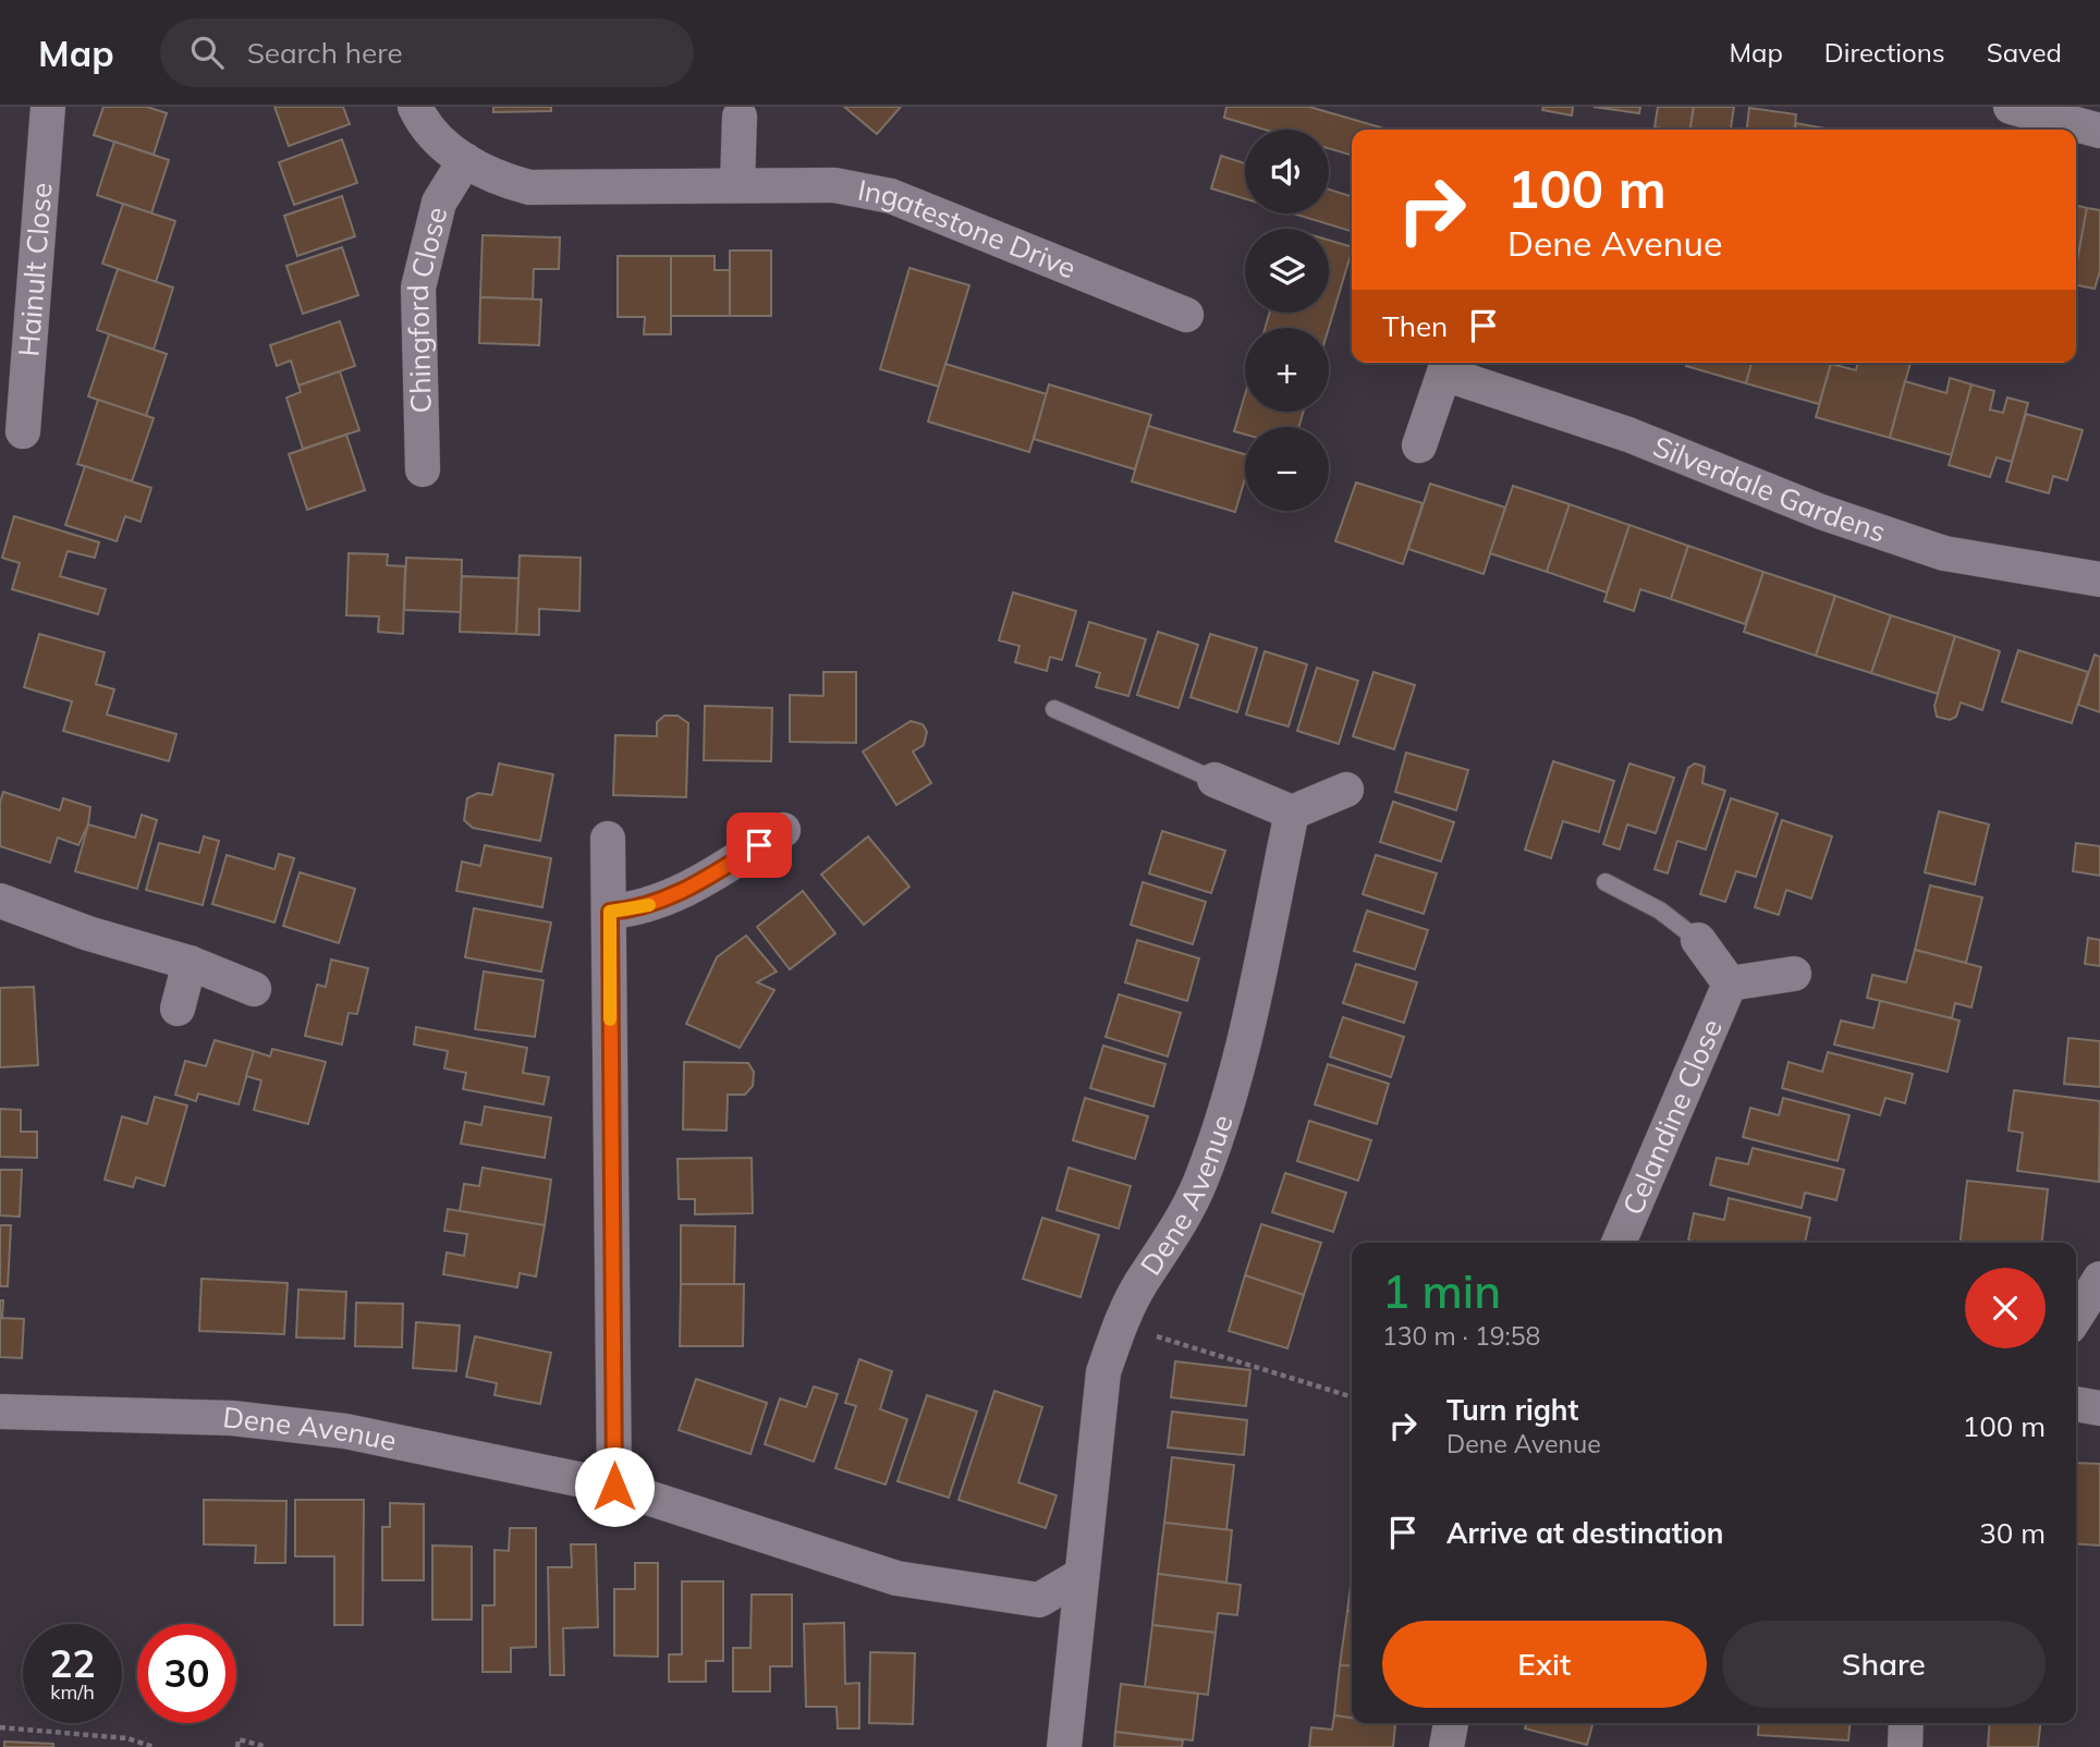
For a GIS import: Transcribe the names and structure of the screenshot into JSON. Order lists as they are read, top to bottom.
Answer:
{
  "streets": {
    "street": [
      "Ingatestone Drive",
      "Hainult Close",
      "Chingford Close",
      "Silverdale Gardens",
      "Celandine Close",
      "Dene Avenue"
    ]
  },
  "crossings": [
    ["Ingatestone Drive", "Chingford Close"]
  ],
  "page": {
    "header": "Map",
    "search": "Search here",
    "nav": ["Map", "Directions", "Saved"],
    "map_buttons": ["+", "−"],
    "turn": ["100 m", "Dene Avenue"],
    "then": "Then",
    "heading": ["1 min", "130 m · 19:58"],
    "list": [
      {
        "name": "Turn right",
        "note": "Dene Avenue",
        "value": "100 m"
      },
      {
        "name": "Arrive at destination",
        "value": "30 m"
      }
    ],
    "buttons": ["Exit", "Share"],
    "speed": "22 km/h",
    "limit": "30"
  }
}
